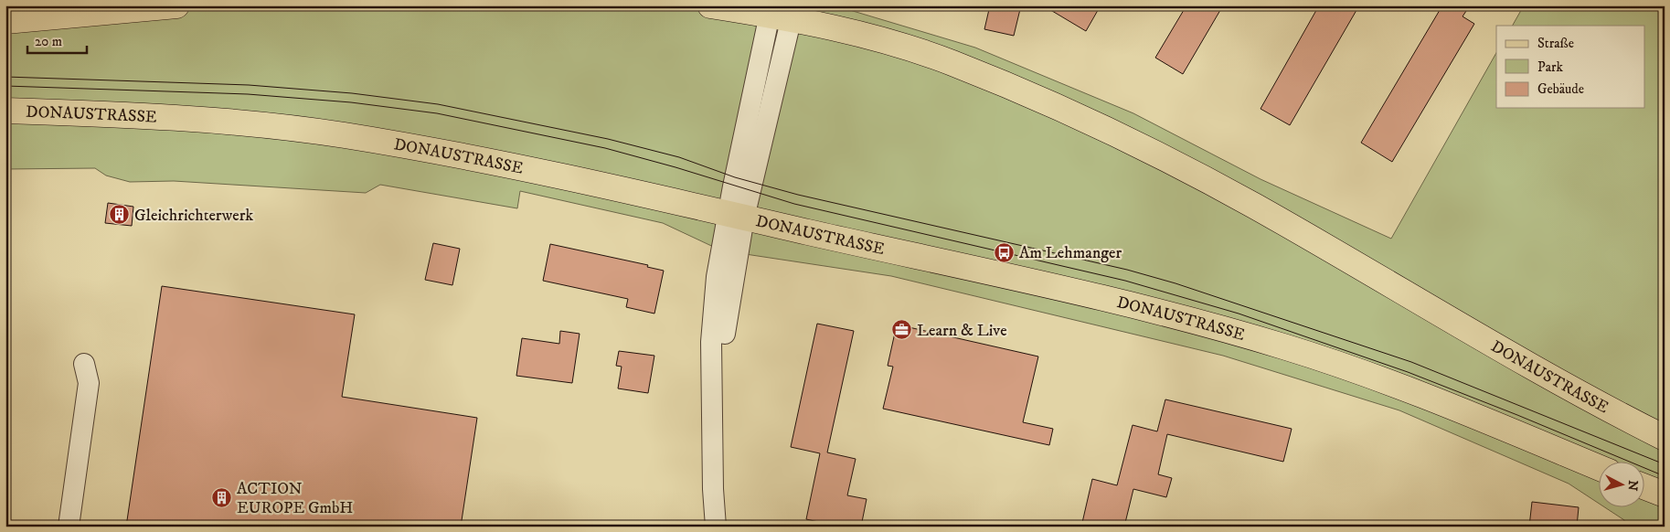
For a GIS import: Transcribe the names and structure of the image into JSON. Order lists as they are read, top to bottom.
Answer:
{
  "streets": {
    "main road": ["DONAUSTRASSE"]
  },
  "places": {
    "building": ["Gleichrichterwerk", "ACTION EUROPE GmbH"],
    "bus stop": ["Am Lehmanger"],
    "office": ["Learn & Live"]
  },
  "legend": ["Straße", "Park", "Gebäude"],
  "scale_bar": "20 m",
  "north": "right"
}
